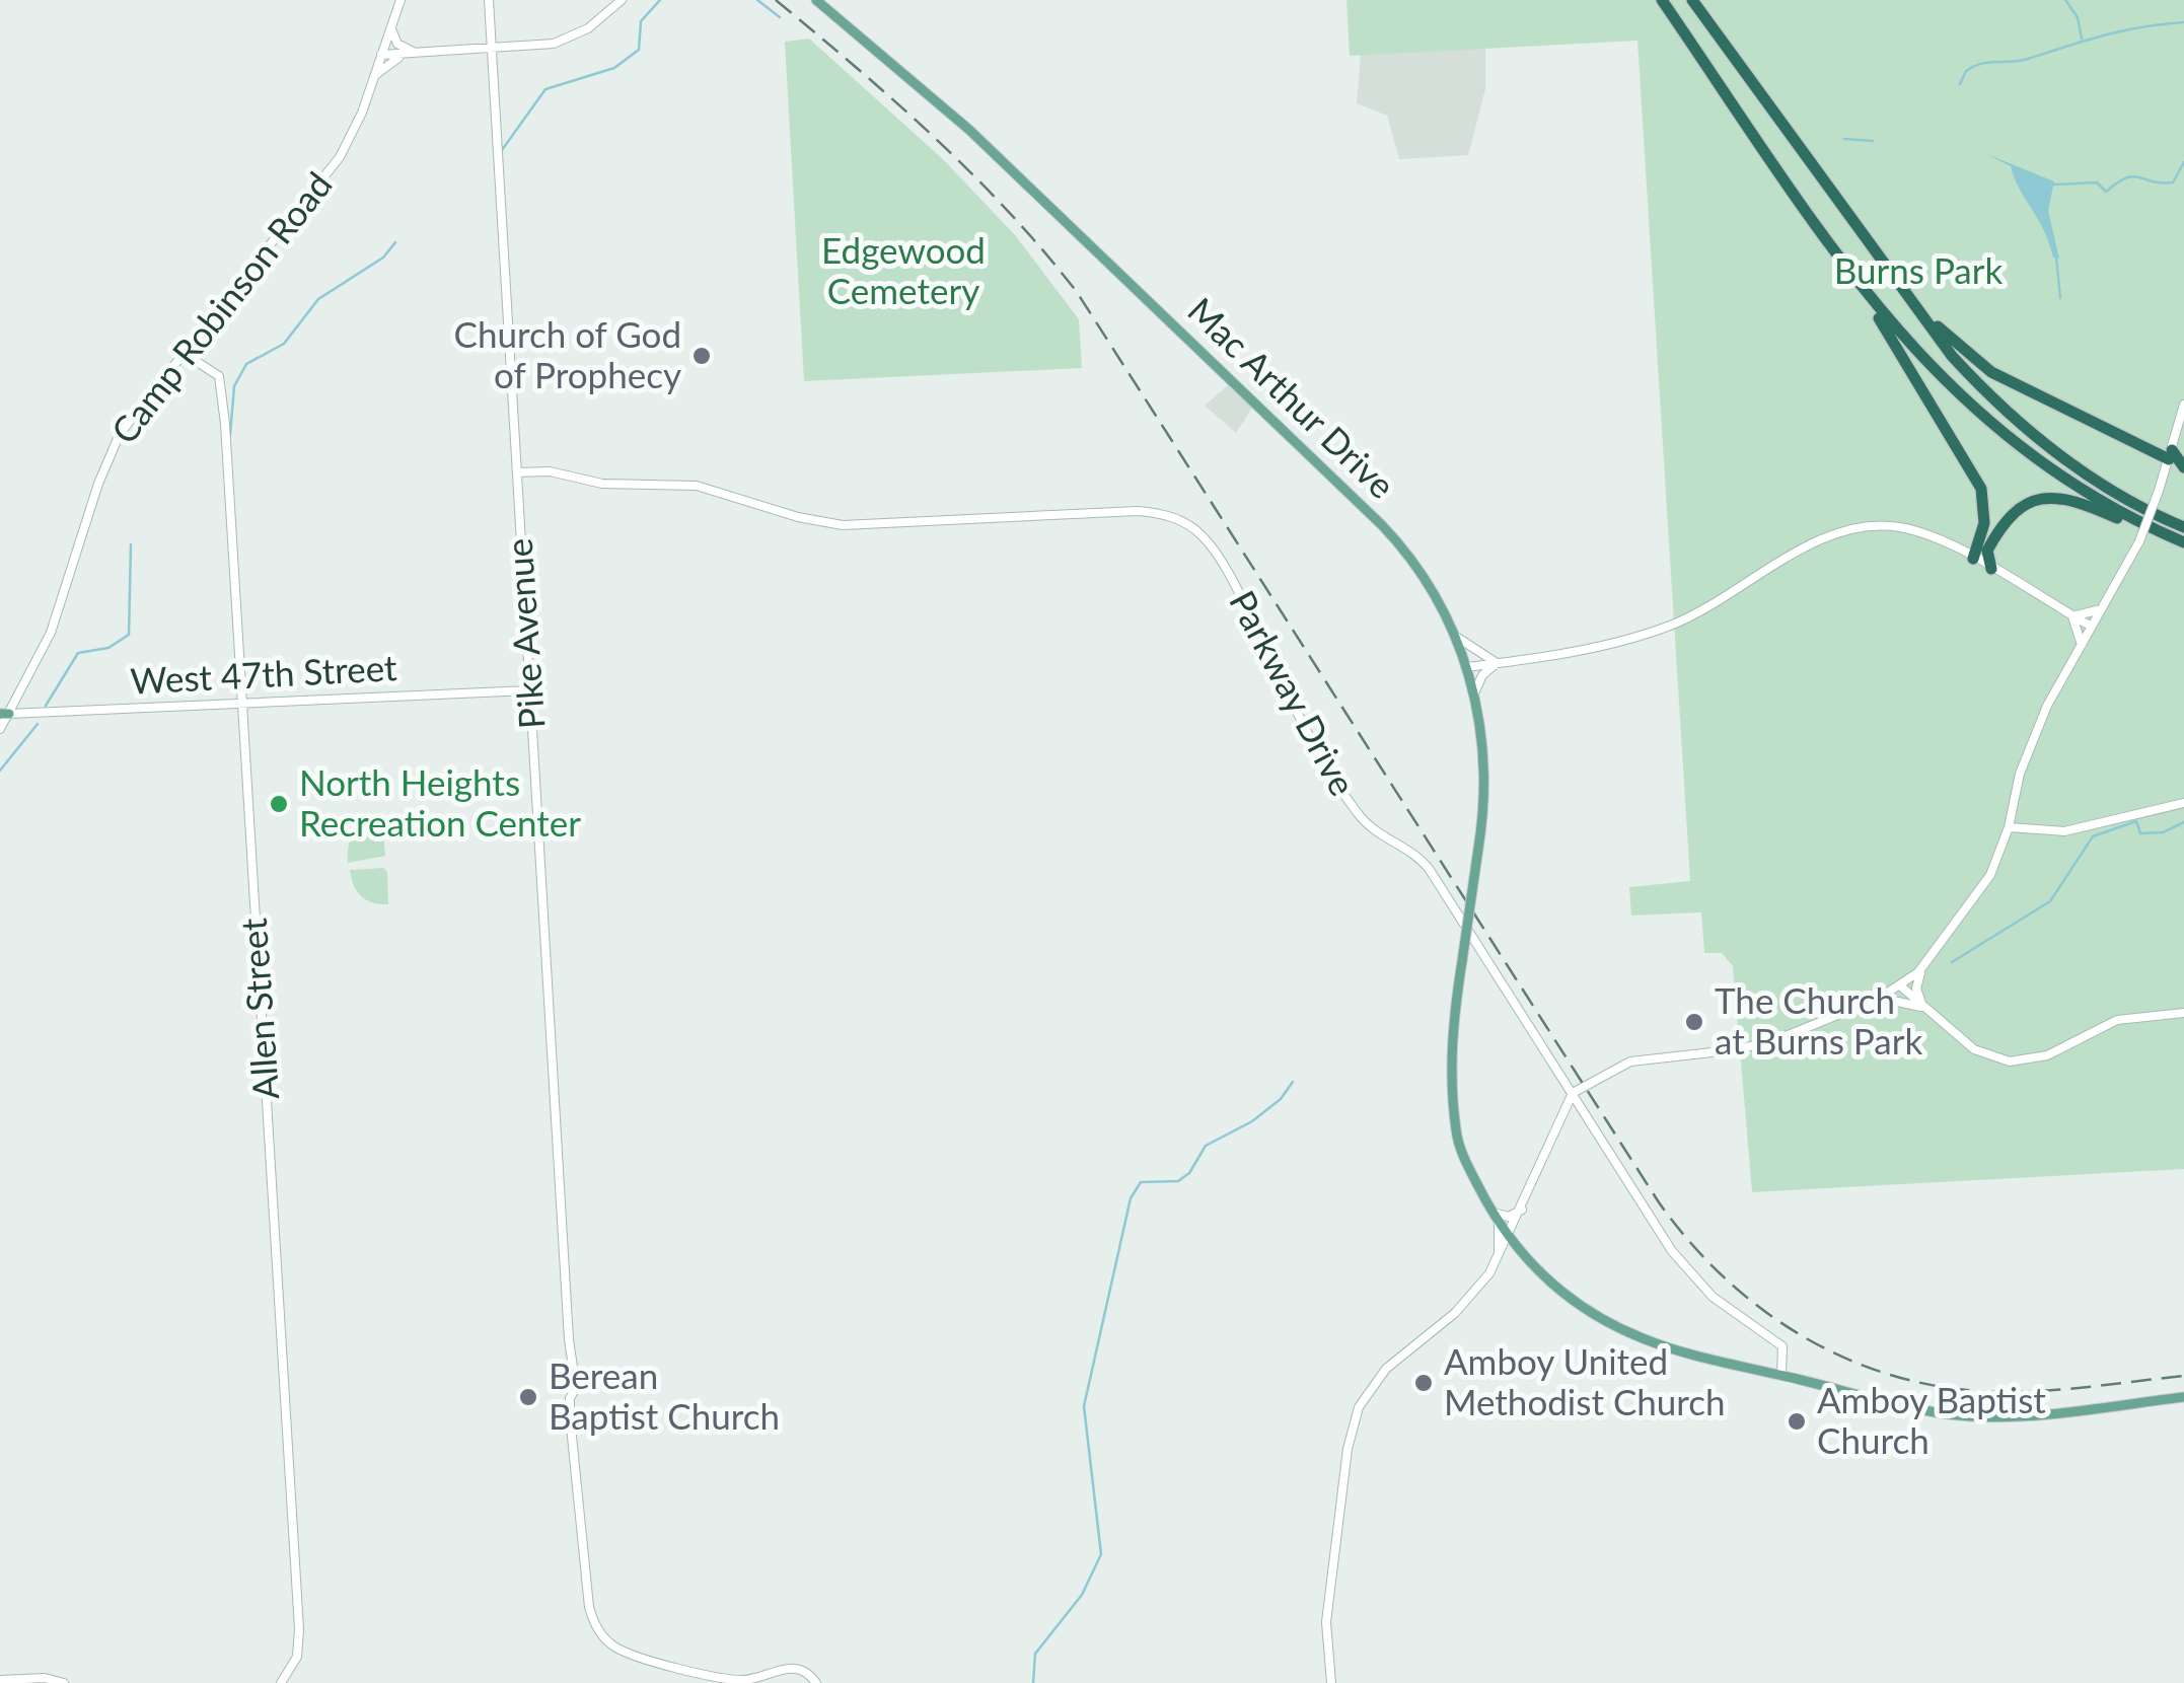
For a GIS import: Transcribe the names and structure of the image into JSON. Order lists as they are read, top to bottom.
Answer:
{
  "streets": {
    "main road": ["Mac Arthur Drive"],
    "street": [
      "Camp Robinson Road",
      "Pike Avenue",
      "West 47th Street",
      "Parkway Drive",
      "Allen Street"
    ]
  },
  "crossings": [
    ["Camp Robinson Road", "West 47th Street"],
    ["Camp Robinson Road", "Allen Street"],
    ["Mac Arthur Drive", "Parkway Drive"],
    ["Pike Avenue", "West 47th Street"],
    ["Pike Avenue", "Parkway Drive"],
    ["West 47th Street", "Allen Street"]
  ],
  "parks": ["Edgewood Cemetery", "Burns Park"],
  "places": [
    "Church of God of Prophecy",
    "North Heights Recreation Center",
    "The Church at Burns Park",
    "Amboy United Methodist Church",
    "Berean Baptist Church",
    "Amboy Baptist Church"
  ]
}
